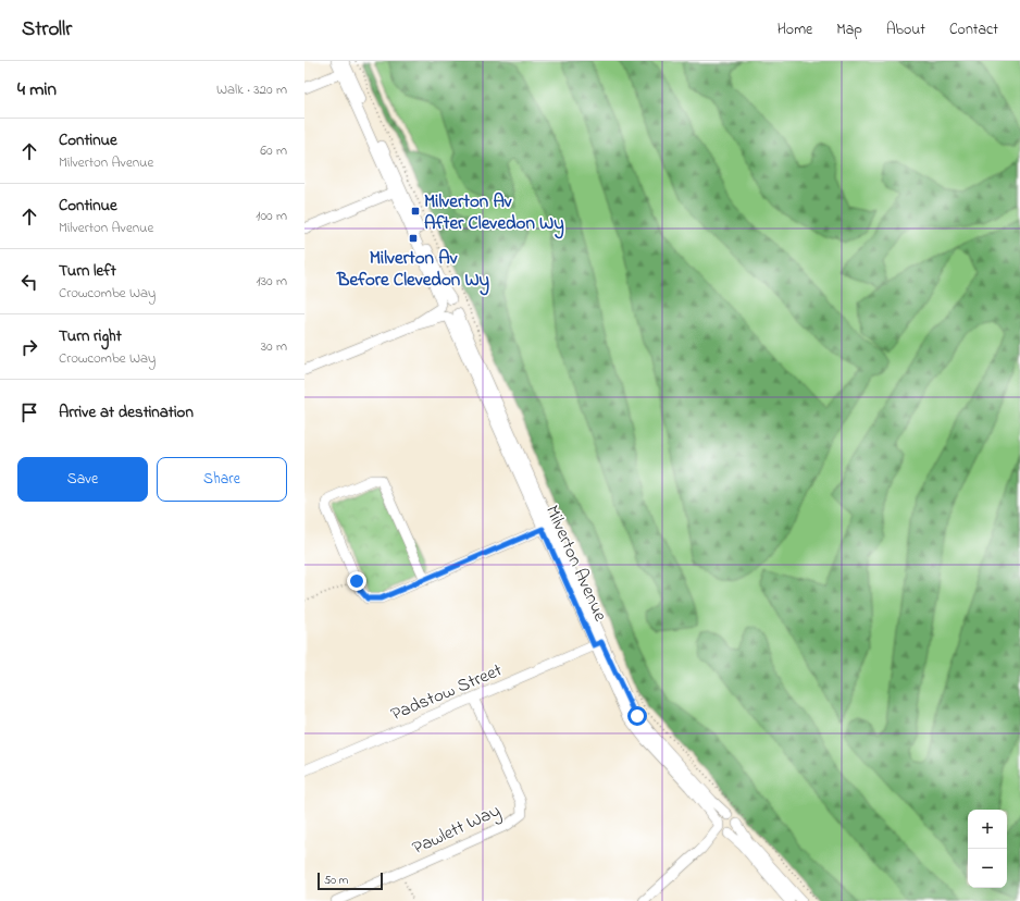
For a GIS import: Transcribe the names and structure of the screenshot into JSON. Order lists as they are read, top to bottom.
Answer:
{
  "streets": {
    "street": ["Milverton Avenue", "Padstow Street", "Pawlett Way"]
  },
  "crossings": [
    ["Milverton Avenue", "Padstow Street"],
    ["Padstow Street", "Pawlett Way"]
  ],
  "places": {
    "transit": ["Milverton Av After Clevedon Wy", "Milverton Av Before Clevedon Wy"]
  },
  "scale_bar": "50 m",
  "page": {
    "header": "Strollr",
    "nav": [
      "Home",
      "Map",
      "About",
      "Contact"
    ],
    "heading": ["4 min", "Walk · 320 m"],
    "list": [
      ["Continue", "Milverton Avenue", "60 m"],
      ["Continue", "Milverton Avenue", "100 m"],
      ["Turn left", "Crowcombe Way", "130 m"],
      ["Turn right", "Crowcombe Way", "30 m"],
      "Arrive at destination"
    ],
    "buttons": ["Save", "Share"],
    "map_buttons": ["+", "−"],
    "scale": "50 m"
  }
}
